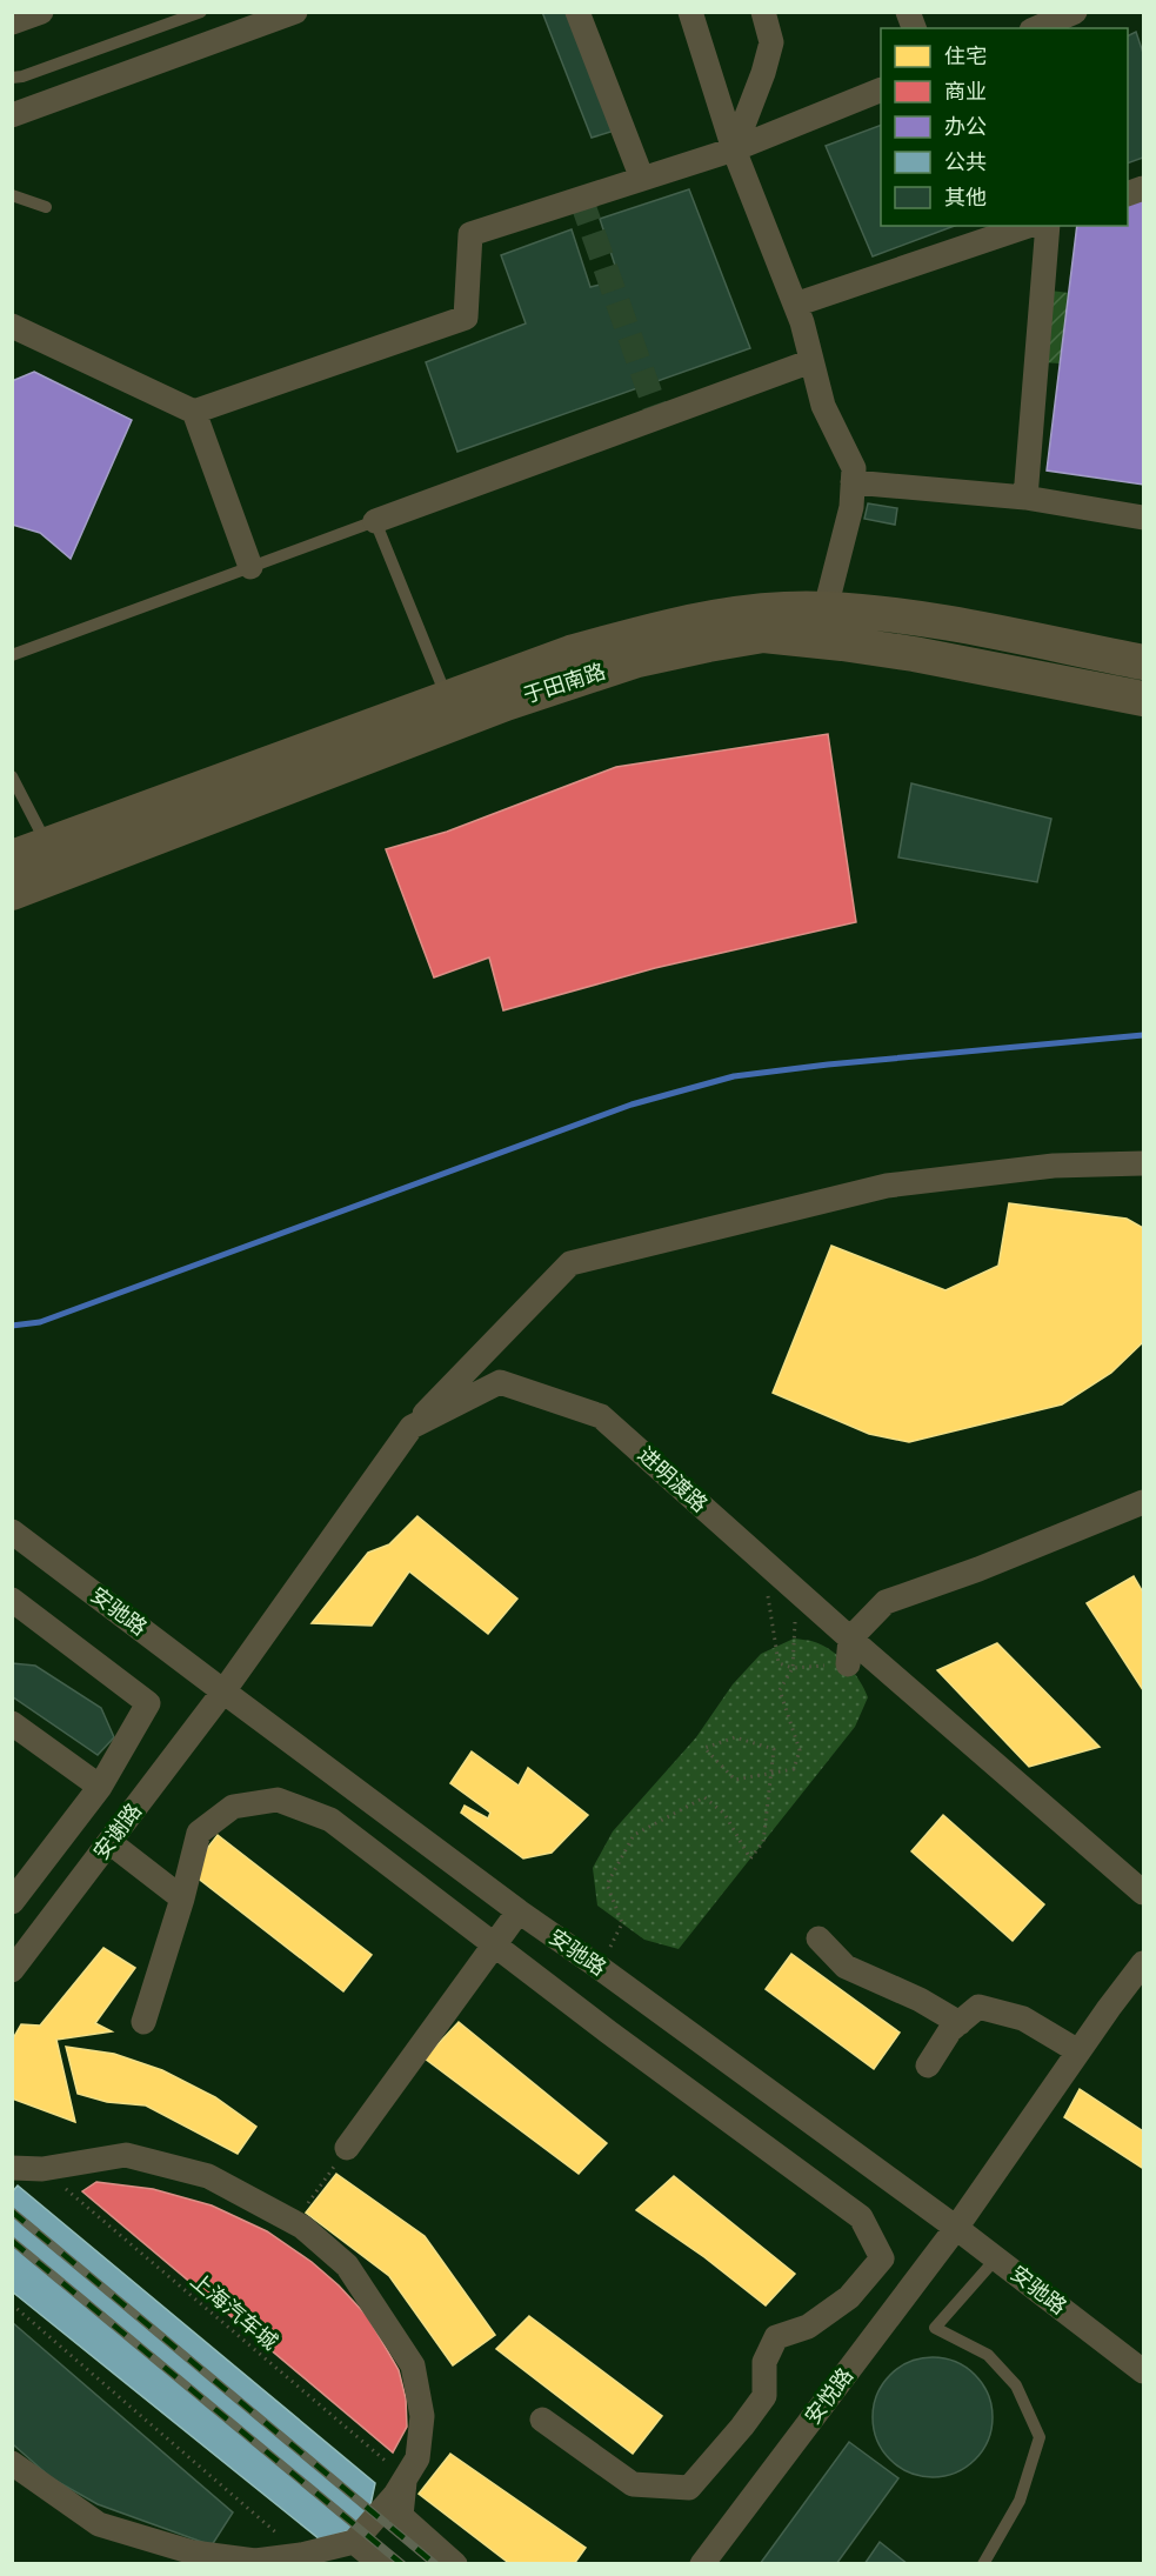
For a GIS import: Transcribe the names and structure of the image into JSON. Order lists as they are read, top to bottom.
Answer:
{
  "streets": {
    "street": [
      "于田南路",
      "进明渡路",
      "安驰路",
      "安谢路",
      "安悦路"
    ],
    "path": ["上海汽车城"]
  },
  "crossings": [
    ["进明渡路", "安驰路"],
    ["进明渡路", "安谢路"],
    ["安驰路", "安谢路"],
    ["安驰路", "安悦路"]
  ],
  "legend": [
    "住宅",
    "商业",
    "办公",
    "公共",
    "其他"
  ]
}
